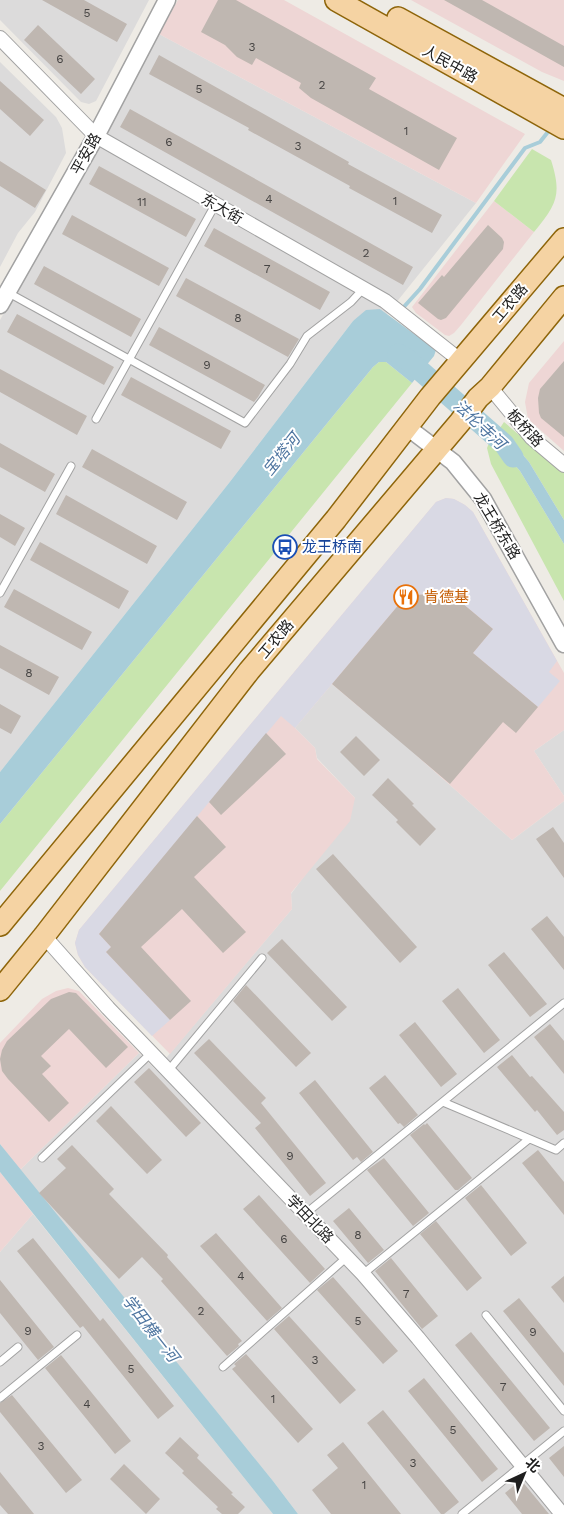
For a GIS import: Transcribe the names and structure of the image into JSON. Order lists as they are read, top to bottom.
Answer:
{
  "streets": {
    "main road": ["人民中路", "工农路"],
    "street": [
      "平安路",
      "东大街",
      "板桥路",
      "龙王桥东路",
      "学田北路"
    ]
  },
  "crossings": [
    ["平安路", "东大街"],
    ["东大街", "工农路"],
    ["工农路", "板桥路"],
    ["工农路", "龙王桥东路"],
    ["工农路", "学田北路"]
  ],
  "water": ["法伦寺河", "宝塔河", "学田横一河"],
  "places": {
    "bus stop": ["龙王桥南"],
    "restaurant": ["肯德基"]
  },
  "house_numbers": [
    "5",
    "3",
    "6",
    "2",
    "5",
    "1",
    "6",
    "3",
    "4",
    "1",
    "11",
    "2",
    "7",
    "8",
    "9",
    "8",
    "9",
    "8",
    "6",
    "4",
    "7",
    "2",
    "5",
    "9",
    "9",
    "3",
    "5",
    "7",
    "1",
    "4",
    "5",
    "3",
    "3",
    "1"
  ],
  "north": "top right"
}
